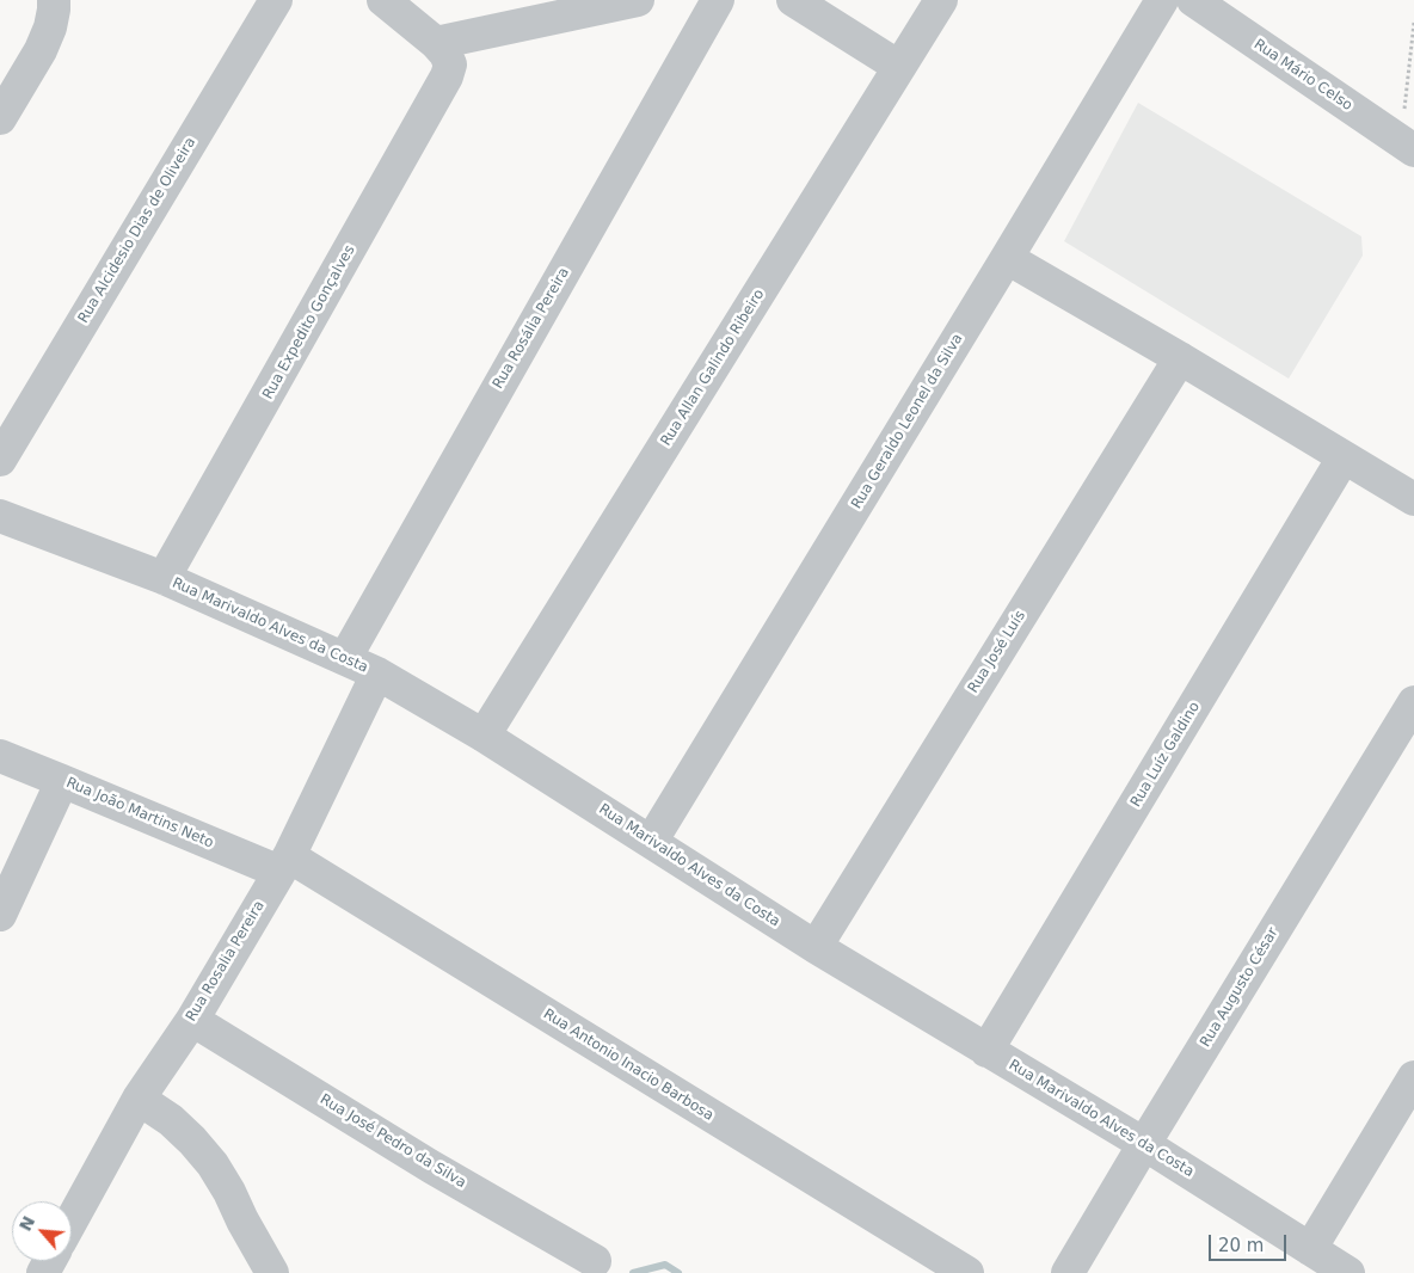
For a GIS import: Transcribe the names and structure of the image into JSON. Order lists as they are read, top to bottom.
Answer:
{
  "streets": {
    "street": [
      "Rua Mário Celso",
      "Rua Alcidesio Dias de Oliveira",
      "Rua Expedito Gonçalves",
      "Rua Rosália Pereira",
      "Rua Allan Galindo Ribeiro",
      "Rua Geraldo Leonel da Silva",
      "Rua Marivaldo Alves da Costa",
      "Rua José Luís",
      "Rua Luíz Galdino",
      "Rua João Martins Neto",
      "Rua Rosalia Pereira",
      "Rua Augusto César",
      "Rua Antonio Inacio Barbosa",
      "Rua José Pedro da Silva"
    ]
  },
  "crossings": [
    ["Rua Expedito Gonçalves", "Rua Marivaldo Alves da Costa"],
    ["Rua Rosália Pereira", "Rua Marivaldo Alves da Costa"],
    ["Rua Allan Galindo Ribeiro", "Rua Marivaldo Alves da Costa"],
    ["Rua Geraldo Leonel da Silva", "Rua Marivaldo Alves da Costa"],
    ["Rua Marivaldo Alves da Costa", "Rua José Luís"],
    ["Rua Marivaldo Alves da Costa", "Rua Luíz Galdino"],
    ["Rua Marivaldo Alves da Costa", "Rua Rosalia Pereira"],
    ["Rua Marivaldo Alves da Costa", "Rua Augusto César"],
    ["Rua João Martins Neto", "Rua Rosalia Pereira"],
    ["Rua João Martins Neto", "Rua Antonio Inacio Barbosa"],
    ["Rua Rosalia Pereira", "Rua Antonio Inacio Barbosa"],
    ["Rua Rosalia Pereira", "Rua José Pedro da Silva"]
  ],
  "scale_bar": "20 m",
  "north": "top left"
}
